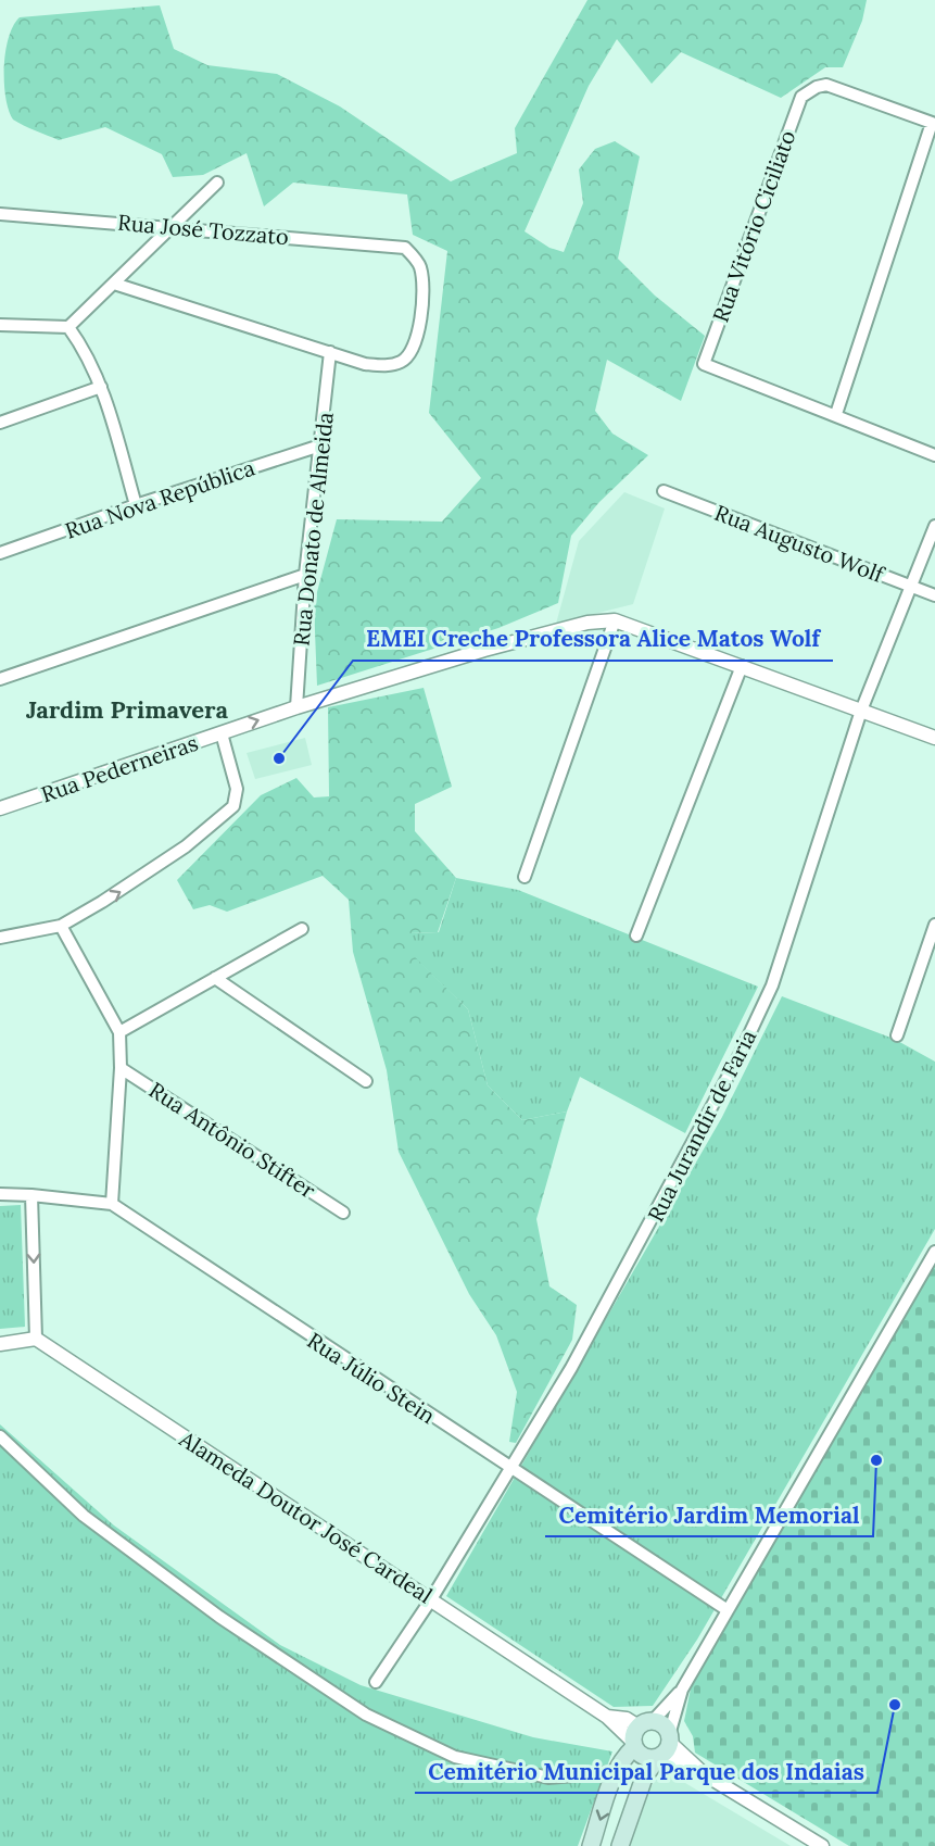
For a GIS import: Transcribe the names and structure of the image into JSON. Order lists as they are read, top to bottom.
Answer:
{
  "streets": {
    "street": [
      "Rua Vitório Ciciliato",
      "Rua José Tozzato",
      "Rua Nova República",
      "Rua Donato de Almeida",
      "Rua Augusto Wolf",
      "Rua Pederneiras",
      "Rua Jurandir de Faria",
      "Rua Antônio Stifter",
      "Rua Júlio Stein",
      "Alameda Doutor José Cardeal"
    ]
  },
  "crossings": [
    ["Rua José Tozzato", "Rua Donato de Almeida"],
    ["Rua Nova República", "Rua Donato de Almeida"],
    ["Rua Donato de Almeida", "Rua Pederneiras"],
    ["Rua Augusto Wolf", "Rua Jurandir de Faria"],
    ["Rua Jurandir de Faria", "Rua Júlio Stein"],
    ["Rua Jurandir de Faria", "Alameda Doutor José Cardeal"]
  ],
  "districts": ["Jardim Primavera"],
  "places": ["EMEI Creche Professora Alice Matos Wolf", "Cemitério Jardim Memorial", "Cemitério Municipal Parque dos Indaias"]
}
